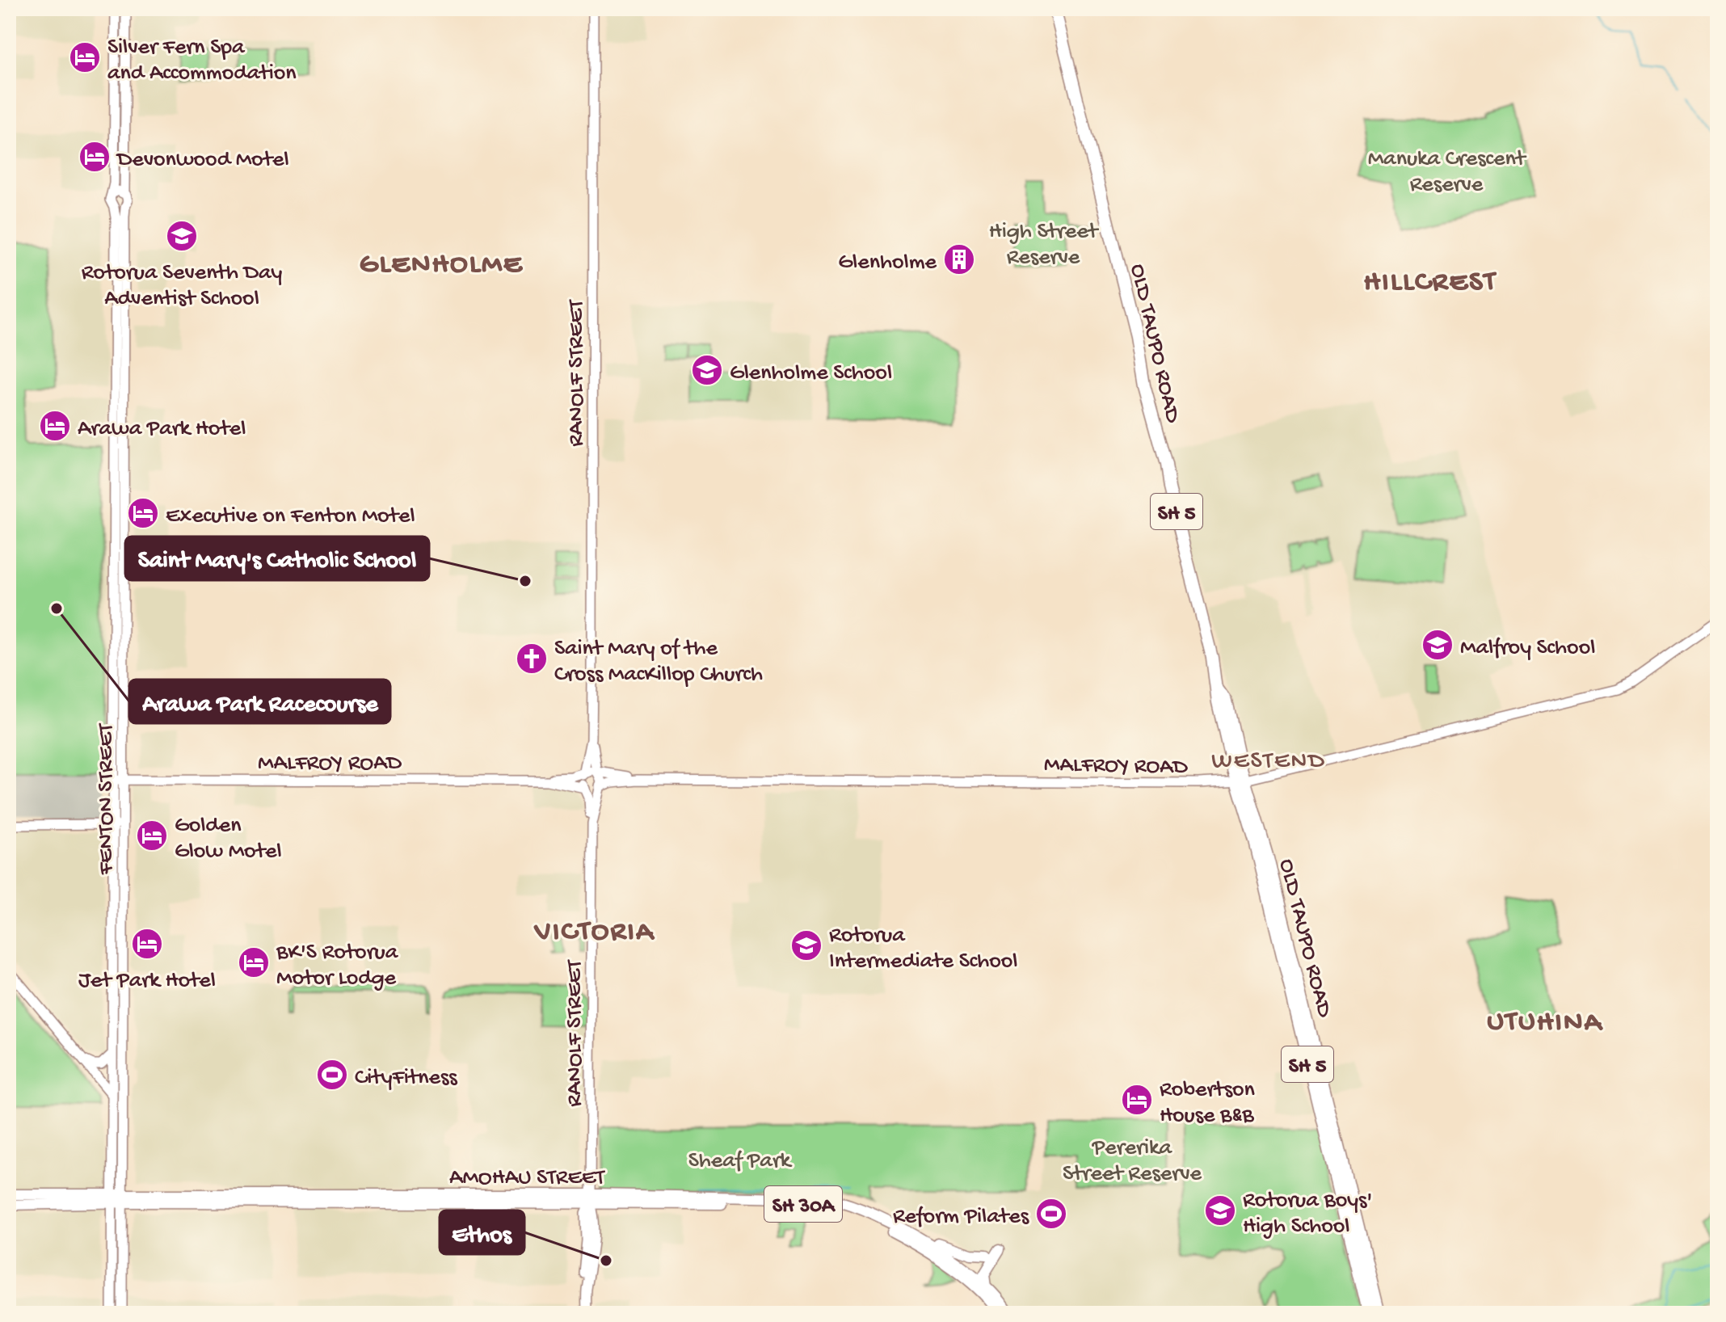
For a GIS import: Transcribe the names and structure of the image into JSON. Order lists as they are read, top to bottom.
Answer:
{
  "streets": {
    "highway": ["OLD TAUPO ROAD", "SH 5"],
    "main road": [
      "RANOLF STREET",
      "MALFROY ROAD",
      "FENTON STREET",
      "AMOHAU STREET",
      "SH 30A"
    ]
  },
  "crossings": [
    ["OLD TAUPO ROAD", "MALFROY ROAD"],
    ["RANOLF STREET", "MALFROY ROAD"],
    ["RANOLF STREET", "AMOHAU STREET"],
    ["MALFROY ROAD", "FENTON STREET"],
    ["FENTON STREET", "AMOHAU STREET"]
  ],
  "districts": [
    "GLENHOLME",
    "HILLCREST",
    "WESTEND",
    "VICTORIA",
    "UTUHINA"
  ],
  "parks": [
    "Manuka Crescent Reserve",
    "High Street Reserve",
    "Pererika Street Reserve",
    "Sheaf Park"
  ],
  "places": {
    "hotel": [
      "Silver Fern Spa and Accommodation",
      "Devonwood Motel",
      "Arawa Park Hotel",
      "Executive on Fenton Motel",
      "Golden Glow Motel",
      "Jet Park Hotel",
      "BK'S Rotorua Motor Lodge",
      "Robertson House B&B"
    ],
    "school or university": [
      "Rotorua Seventh Day Adventist School",
      "Glenholme School",
      "Malfroy School",
      "Rotorua Intermediate School",
      "Rotorua Boys' High School"
    ],
    "building": ["Glenholme"],
    "other": ["Saint Mary's Catholic School", "Arawa Park Racecourse", "Ethos"],
    "church": ["Saint Mary of the Cross MacKillop Church"],
    "sports": ["CityFitness", "Reform Pilates"]
  }
}
